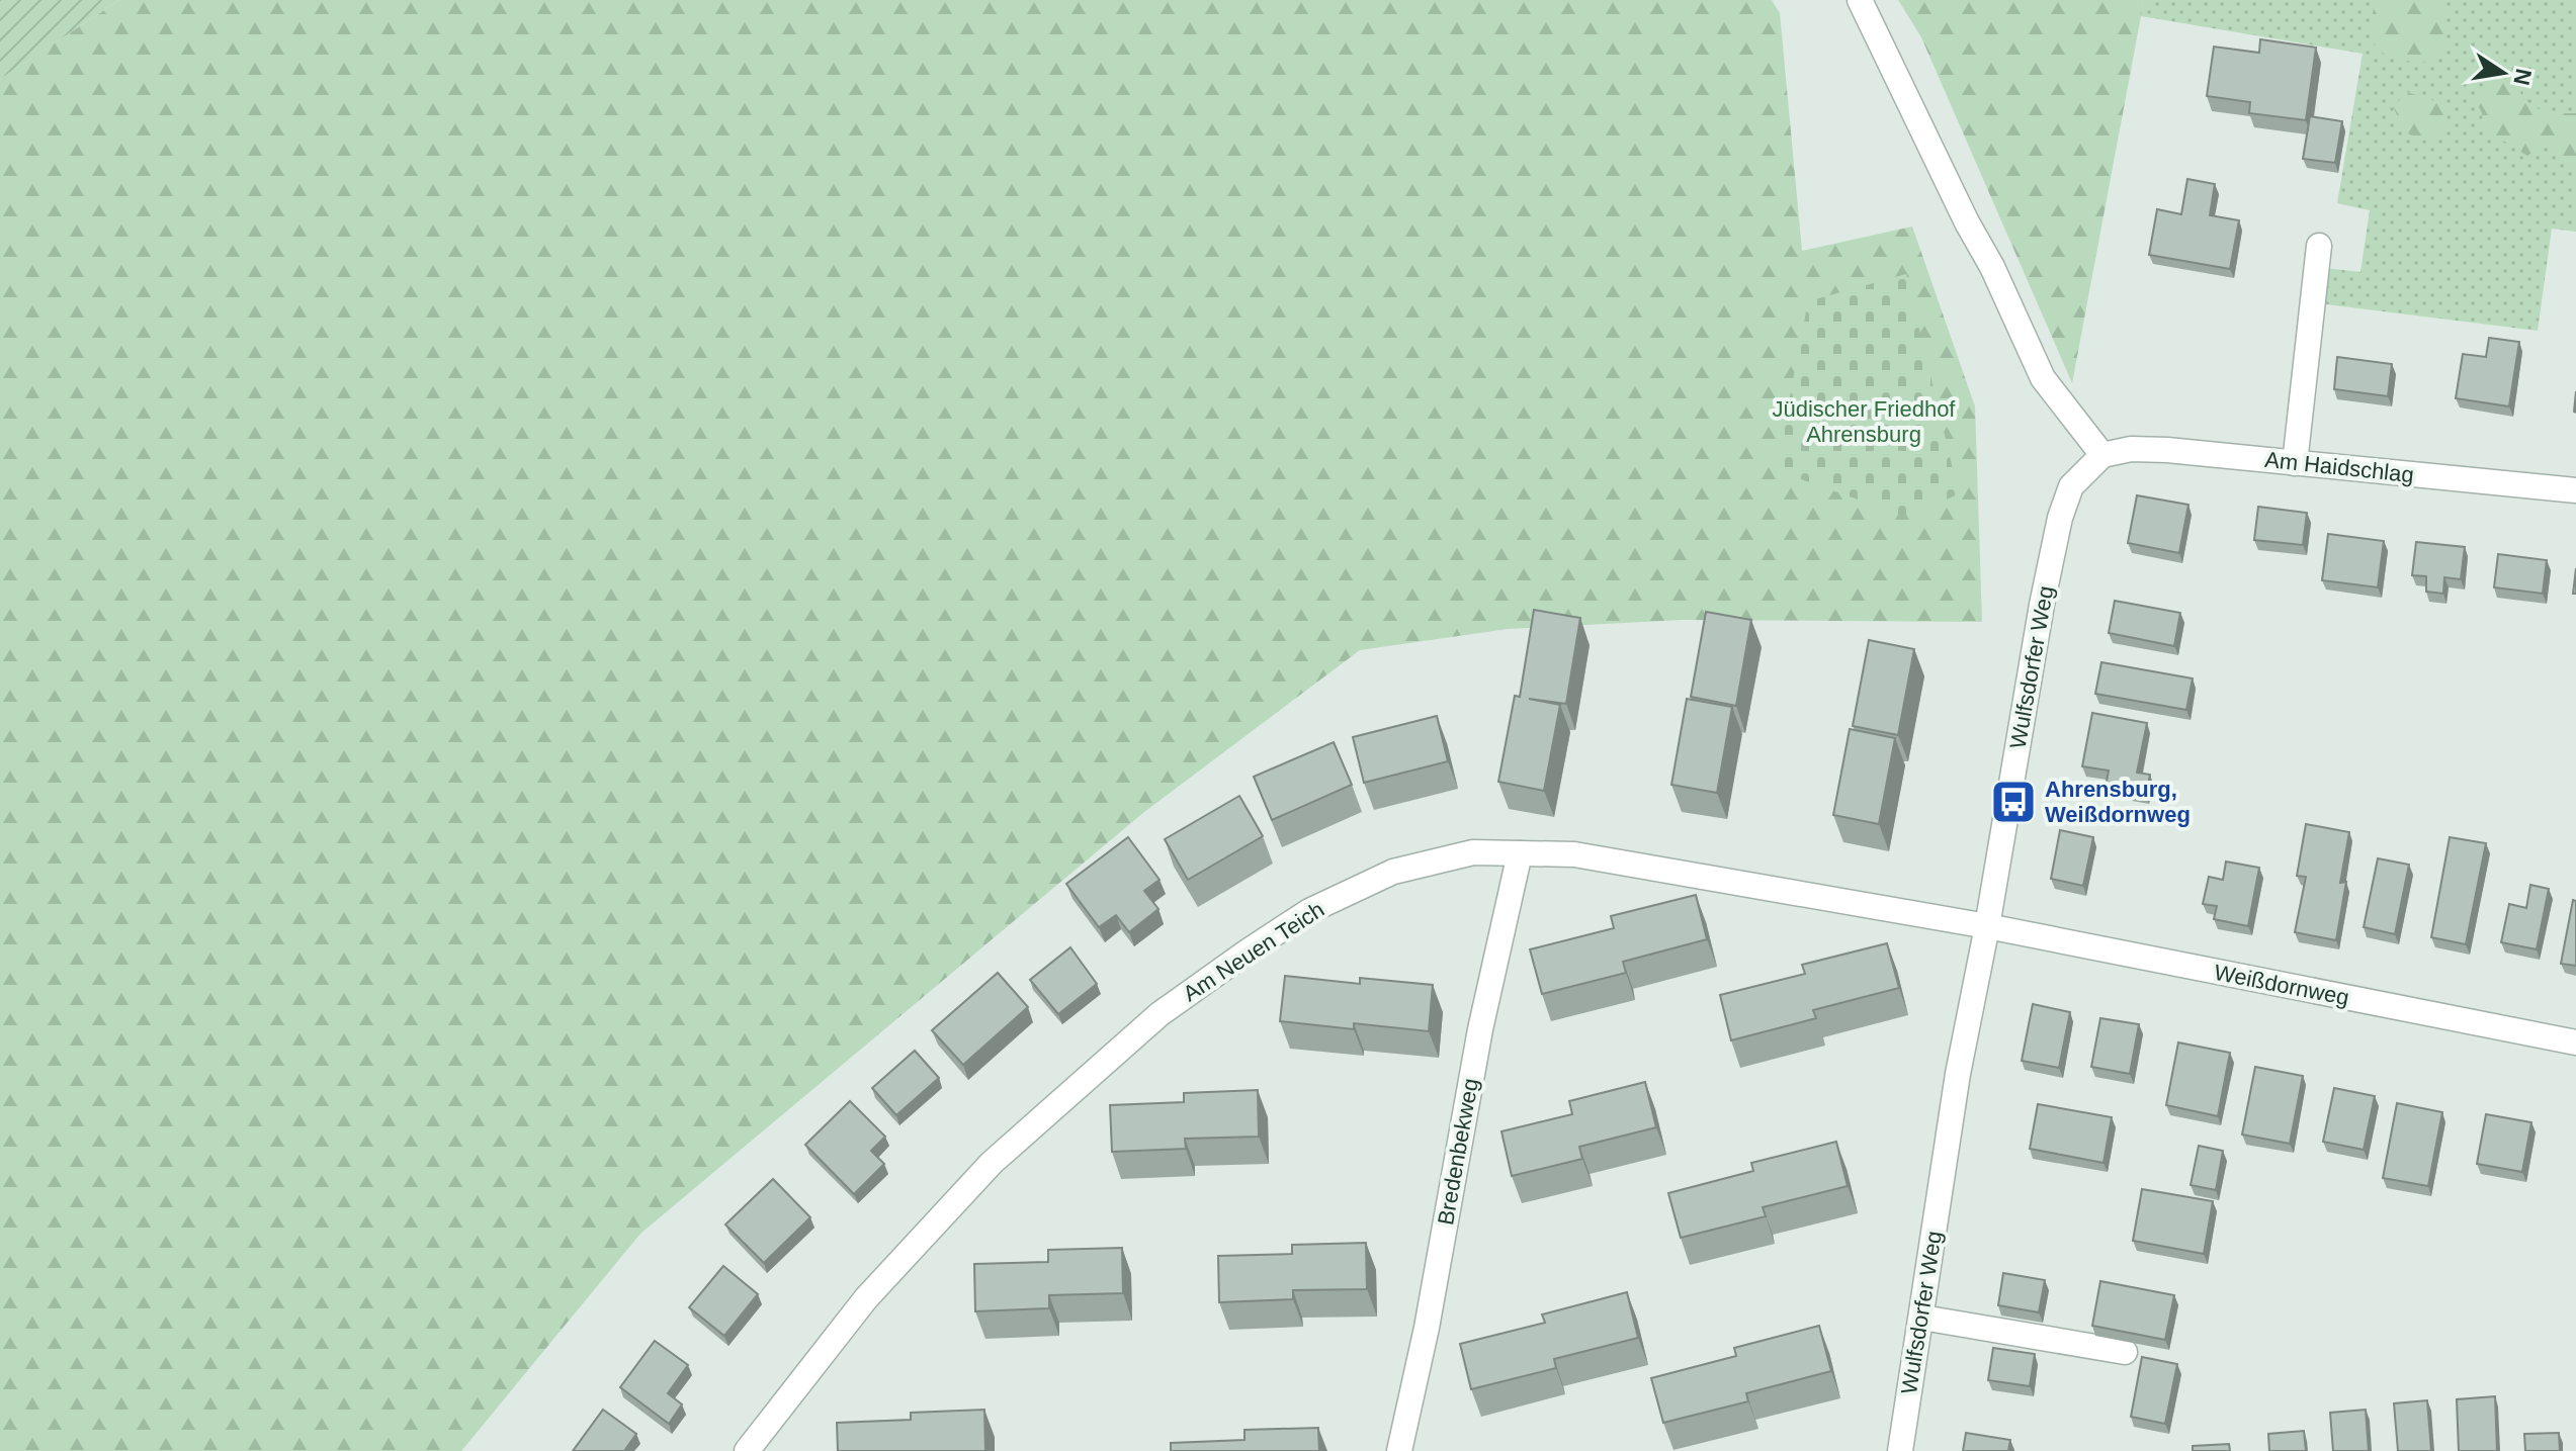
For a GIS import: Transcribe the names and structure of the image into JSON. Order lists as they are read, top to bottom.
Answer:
{
  "streets": {
    "street": [
      "Am Haidschlag",
      "Wulfsdorfer Weg",
      "Am Neuen Teich",
      "Weißdornweg",
      "Bredenbekweg"
    ]
  },
  "crossings": [
    ["Am Haidschlag", "Wulfsdorfer Weg"],
    ["Wulfsdorfer Weg", "Am Neuen Teich"],
    ["Wulfsdorfer Weg", "Weißdornweg"],
    ["Am Neuen Teich", "Weißdornweg"],
    ["Am Neuen Teich", "Bredenbekweg"]
  ],
  "parks": ["Jüdischer Friedhof Ahrensburg"],
  "places": {
    "bus stop": ["Ahrensburg, Weißdornweg"]
  },
  "north": "right"
}
